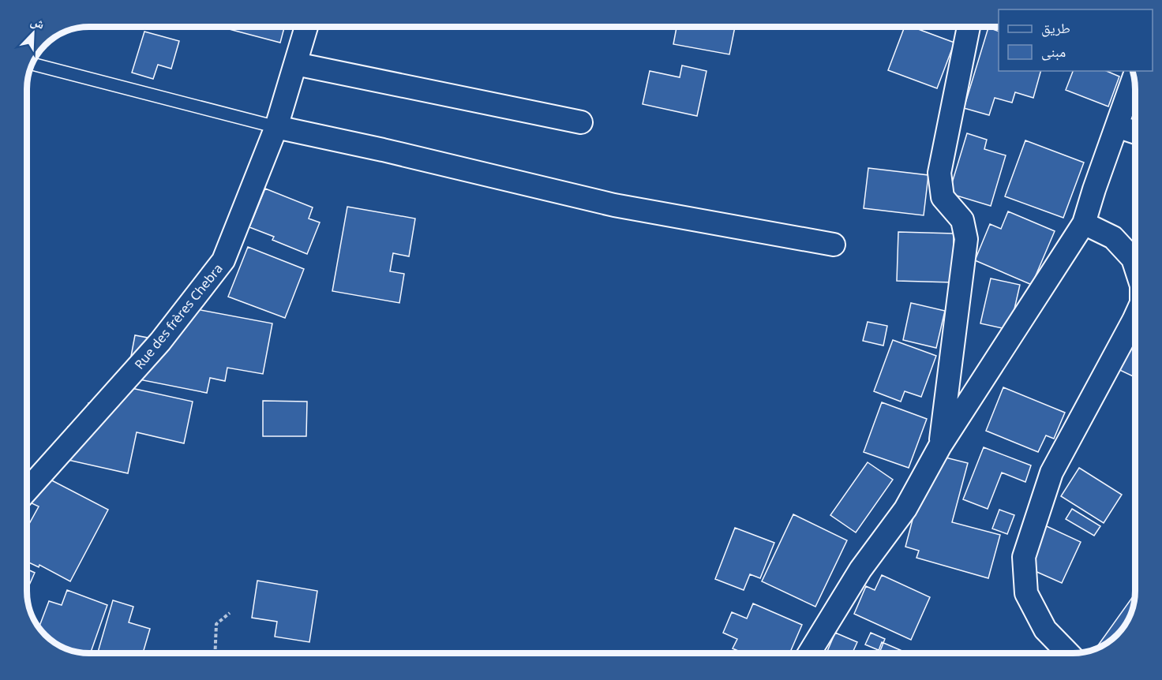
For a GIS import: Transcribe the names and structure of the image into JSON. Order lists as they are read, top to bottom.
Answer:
{
  "streets": {
    "street": ["Rue des frères Chebra"]
  },
  "legend": ["طريق", "مبنى"],
  "north": "top right"
}
